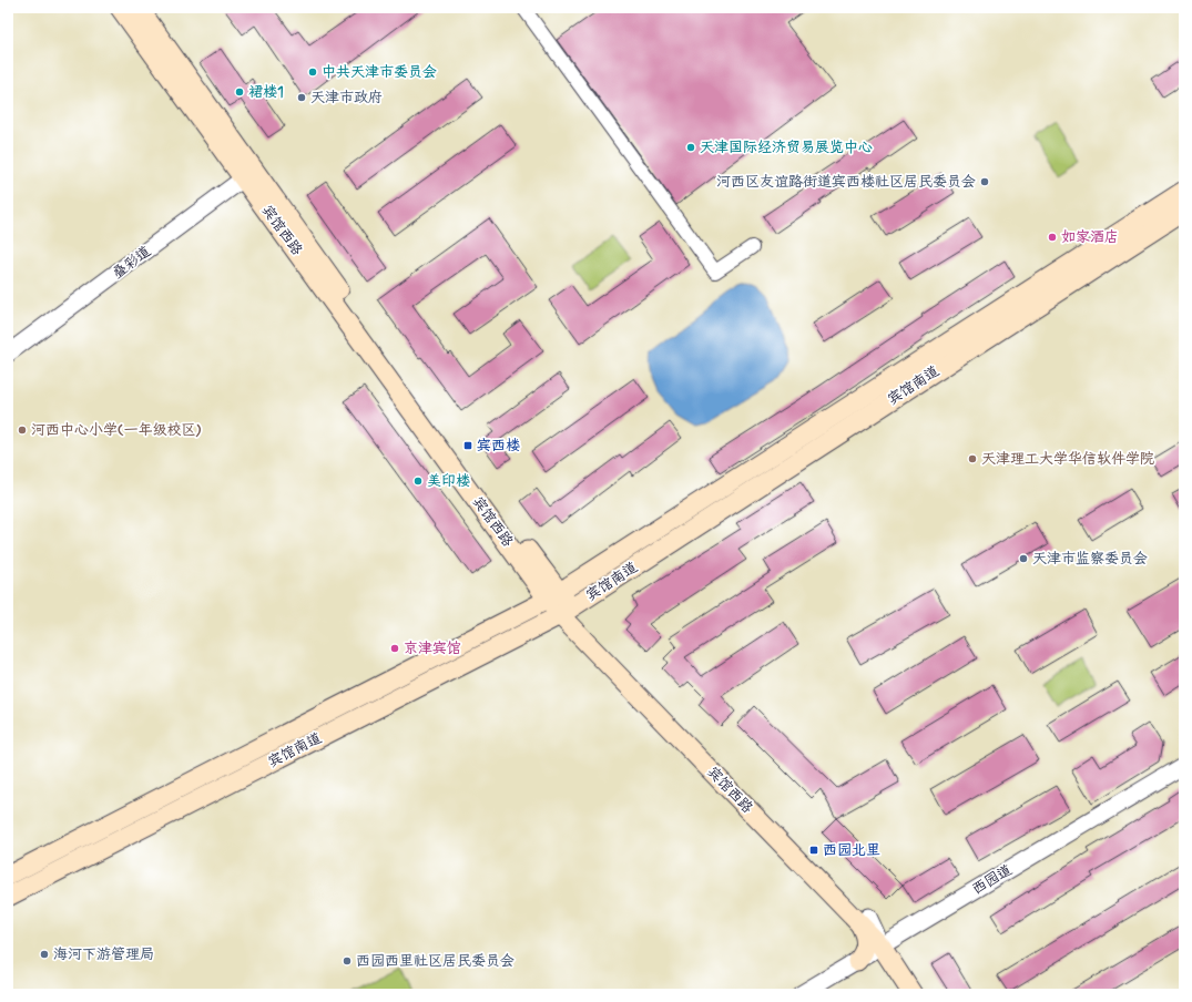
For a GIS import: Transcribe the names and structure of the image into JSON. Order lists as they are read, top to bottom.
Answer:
{
  "streets": {
    "main road": ["宾馆西路", "宾馆南道"],
    "street": ["叠彩道", "西园道"]
  },
  "crossings": [
    ["宾馆西路", "叠彩道"],
    ["宾馆西路", "宾馆南道"],
    ["宾馆西路", "西园道"]
  ],
  "places": {
    "other": [
      "中共天津市委员会",
      "裙楼1",
      "天津市政府",
      "天津国际经济贸易展览中心",
      "河西区友谊路街道宾西楼社区居民委员会",
      "如家酒店",
      "河西中心小学(一年级校区)",
      "天津理工大学华信软件学院",
      "美印楼",
      "天津市监察委员会",
      "京津宾馆",
      "海河下游管理局",
      "西园西里社区居民委员会"
    ],
    "transit": ["宾西楼", "西园北里"]
  }
}
